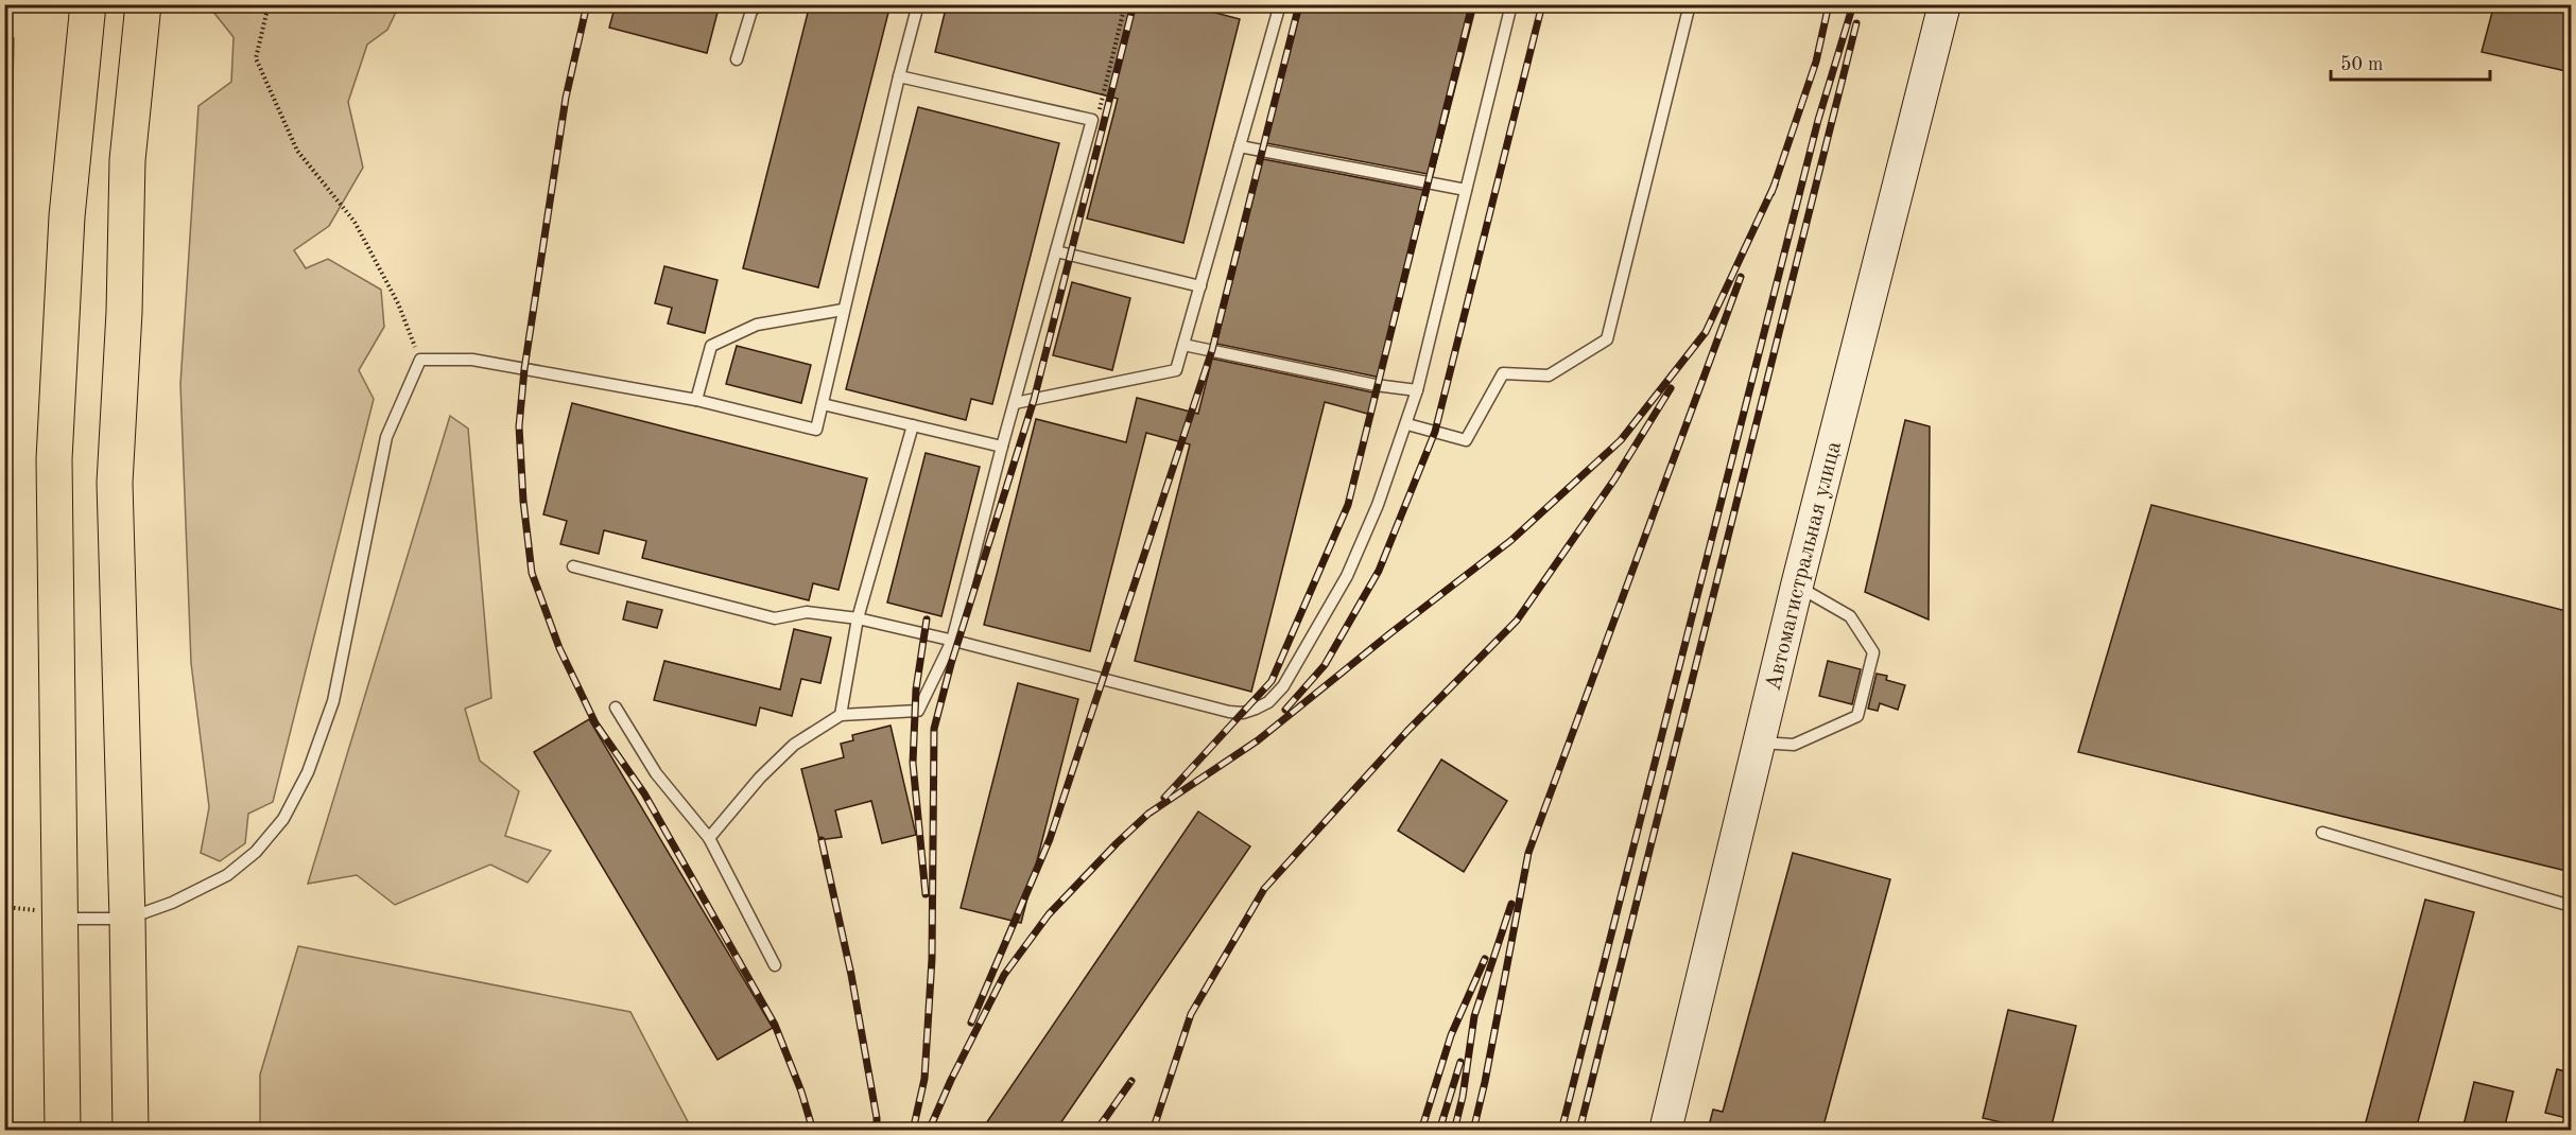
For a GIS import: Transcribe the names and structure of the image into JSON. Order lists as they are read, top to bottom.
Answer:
{
  "streets": {
    "main road": ["Автомагистральная улица"]
  },
  "scale_bar": "50 m"
}
